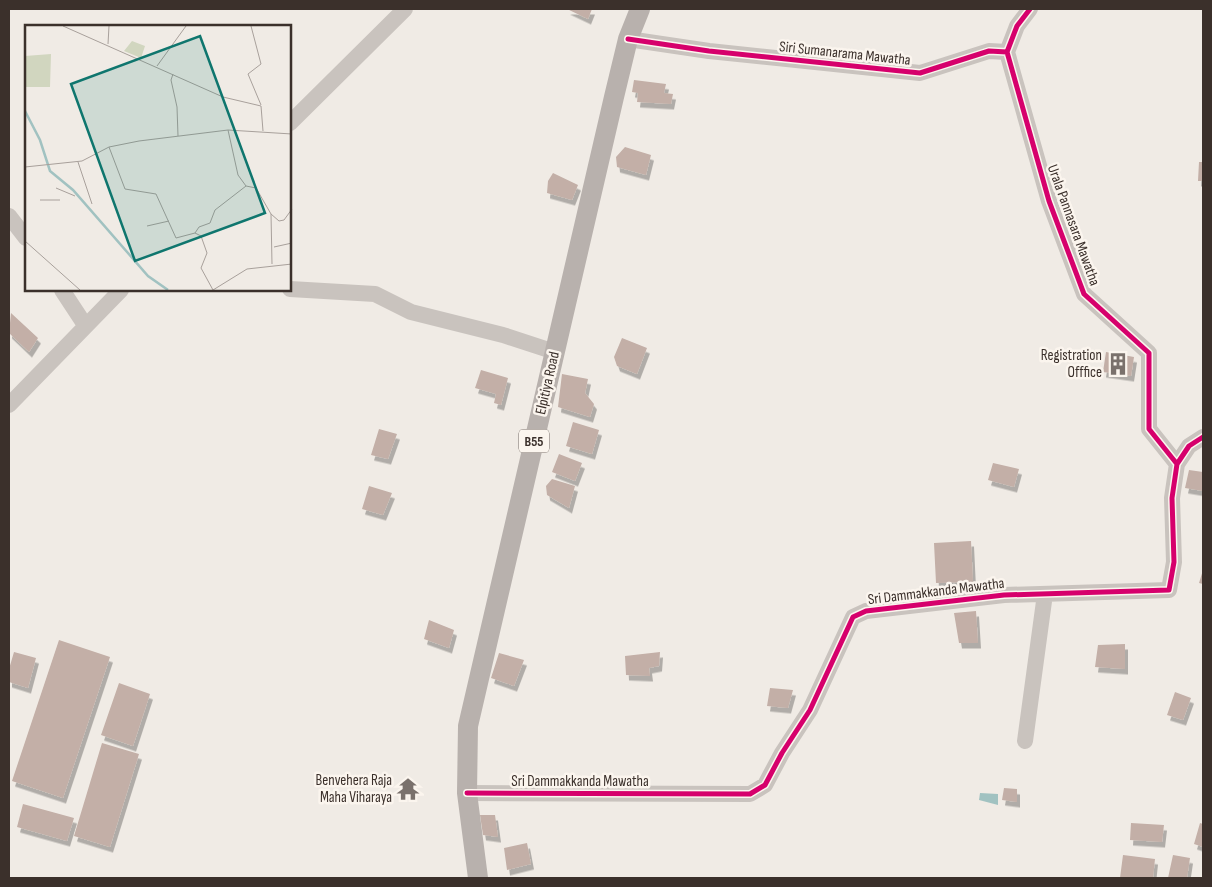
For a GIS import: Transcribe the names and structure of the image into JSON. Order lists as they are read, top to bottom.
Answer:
{
  "streets": {
    "main road": ["Elpitiya Road", "B55"],
    "street": ["Siri Sumanarama Mawatha", "Urala Pannasara Mawatha", "Sri Dammakkanda Mawatha"]
  },
  "crossings": [
    ["Siri Sumanarama Mawatha", "Urala Pannasara Mawatha"],
    ["Siri Sumanarama Mawatha", "Elpitiya Road"],
    ["Urala Pannasara Mawatha", "Sri Dammakkanda Mawatha"],
    ["Elpitiya Road", "Sri Dammakkanda Mawatha"]
  ],
  "places": {
    "building": ["Registration Offfice"],
    "temple": ["Benvehera Raja Maha Viharaya"]
  }
}
